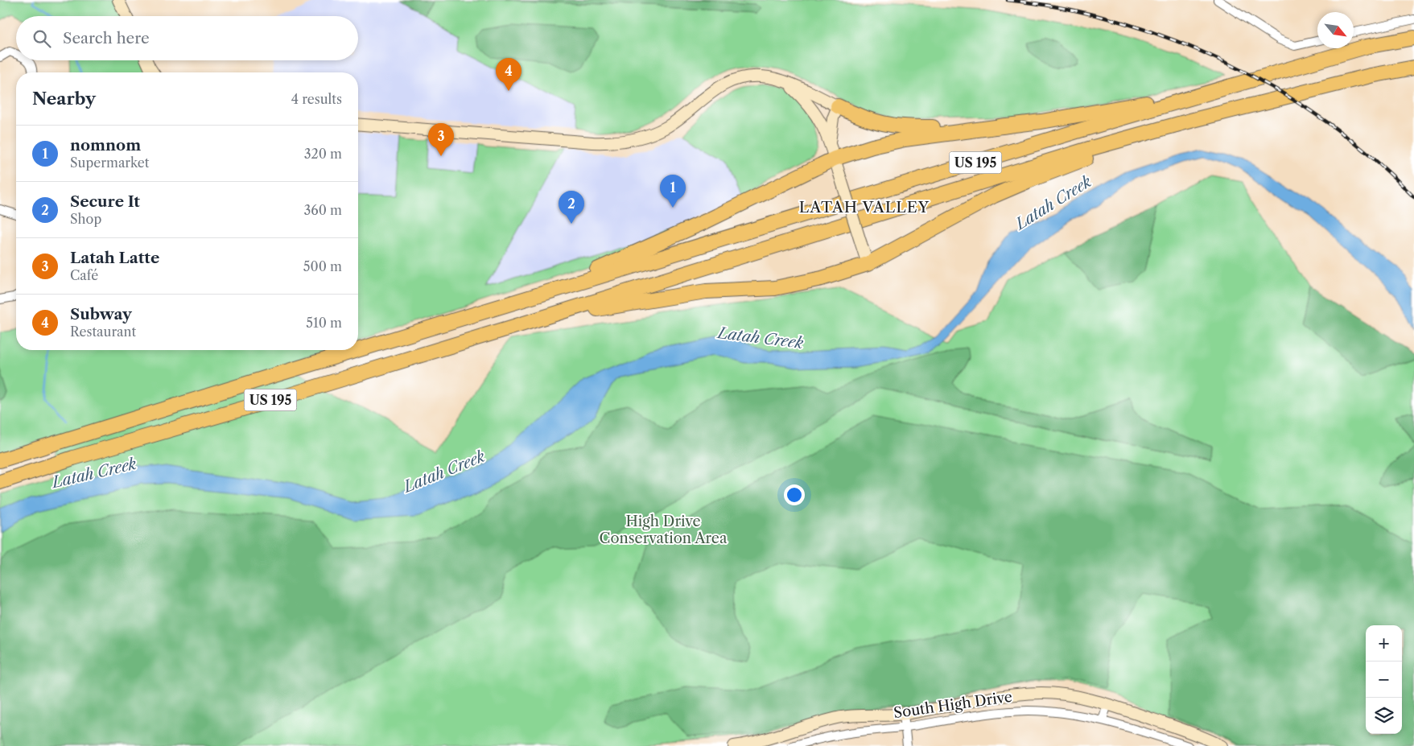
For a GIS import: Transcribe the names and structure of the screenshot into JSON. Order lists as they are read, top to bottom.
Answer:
{
  "streets": {
    "highway": ["US 195"],
    "main road": ["South High Drive"]
  },
  "districts": ["LATAH VALLEY"],
  "water": ["Latah Creek"],
  "parks": ["High Drive Conservation Area"],
  "north": "bottom right",
  "page": {
    "search": "Search here",
    "pins": [
      "4",
      "3",
      "1",
      "2"
    ],
    "heading": ["Nearby", "4 results"],
    "list": [
      {
        "mark": "1",
        "name": "nomnom",
        "note": "Supermarket",
        "value": "320 m"
      },
      {
        "mark": "2",
        "name": "Secure It",
        "note": "Shop",
        "value": "360 m"
      },
      {
        "mark": "3",
        "name": "Latah Latte",
        "note": "Café",
        "value": "500 m"
      },
      {
        "mark": "4",
        "name": "Subway",
        "note": "Restaurant",
        "value": "510 m"
      }
    ],
    "map_buttons": ["+", "−"]
  }
}
